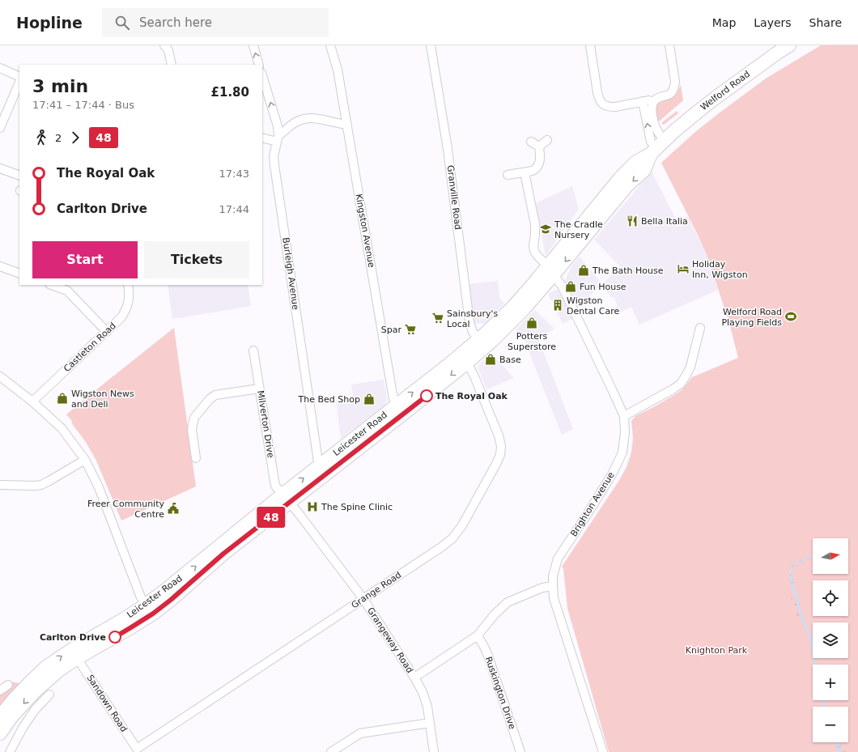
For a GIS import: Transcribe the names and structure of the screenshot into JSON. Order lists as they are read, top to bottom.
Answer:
{
  "streets": {
    "main road": ["Welford Road", "Leicester Road"],
    "street": [
      "Granville Road",
      "Kingston Avenue",
      "Burleigh Avenue",
      "Castleton Road",
      "Milverton Drive",
      "Brighton Avenue",
      "Grange Road",
      "Grangeway Road",
      "Ruskington Drive",
      "Sandown Road"
    ]
  },
  "crossings": [
    ["Welford Road", "Leicester Road"],
    ["Granville Road", "Leicester Road"],
    ["Kingston Avenue", "Leicester Road"],
    ["Burleigh Avenue", "Leicester Road"],
    ["Milverton Drive", "Leicester Road"],
    ["Milverton Drive", "Grangeway Road"],
    ["Leicester Road", "Brighton Avenue"],
    ["Leicester Road", "Grange Road"],
    ["Leicester Road", "Grangeway Road"],
    ["Leicester Road", "Sandown Road"],
    ["Grange Road", "Grangeway Road"],
    ["Grange Road", "Sandown Road"]
  ],
  "parks": ["Knighton Park"],
  "places": {
    "restaurant": ["Bella Italia"],
    "school or university": ["The Cradle Nursery"],
    "hotel": ["Holiday Inn, Wigston"],
    "shop": [
      "The Bath House",
      "Fun House",
      "Potters Superstore",
      "Base",
      "Wigston News and Deli",
      "The Bed Shop"
    ],
    "building": ["Wigston Dental Care"],
    "sports": ["Welford Road Playing Fields"],
    "supermarket": ["Sainsbury's Local", "Spar"],
    "other": ["The Royal Oak", "Carlton Drive"],
    "hospital": ["The Spine Clinic"],
    "public building": ["Freer Community Centre"]
  },
  "lines": ["bus line 48"],
  "north": "right",
  "page": {
    "header": "Hopline",
    "search": "Search here",
    "nav": ["Map", "Layers", "Share"],
    "on_map": "48",
    "heading": ["3 min", "17:41 – 17:44 · Bus", "£1.80"],
    "legs": ["2", "48"],
    "list": [
      {
        "name": "The Royal Oak",
        "value": "17:43"
      },
      {
        "name": "Carlton Drive",
        "value": "17:44"
      }
    ],
    "buttons": ["Start", "Tickets"],
    "map_buttons": ["+", "−"]
  }
}
